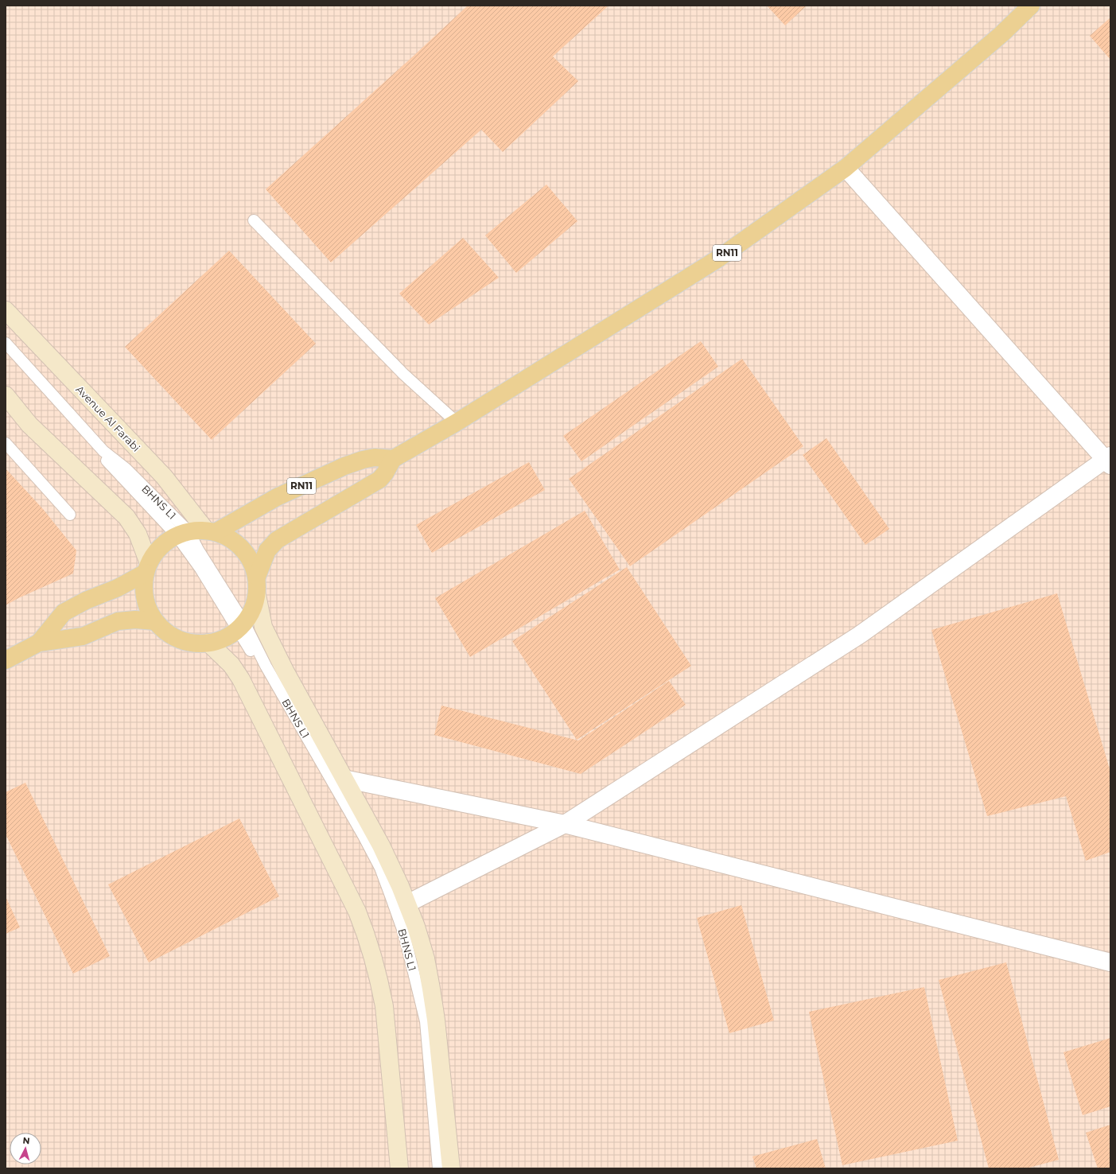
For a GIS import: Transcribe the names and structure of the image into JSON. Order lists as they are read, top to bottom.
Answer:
{
  "streets": {
    "main road": ["RN11"],
    "street": ["Avenue Al Farabi"],
    "lane": ["BHNS L1"]
  },
  "crossings": [
    ["RN11", "Avenue Al Farabi"],
    ["RN11", "BHNS L1"]
  ],
  "north": "top"
}
